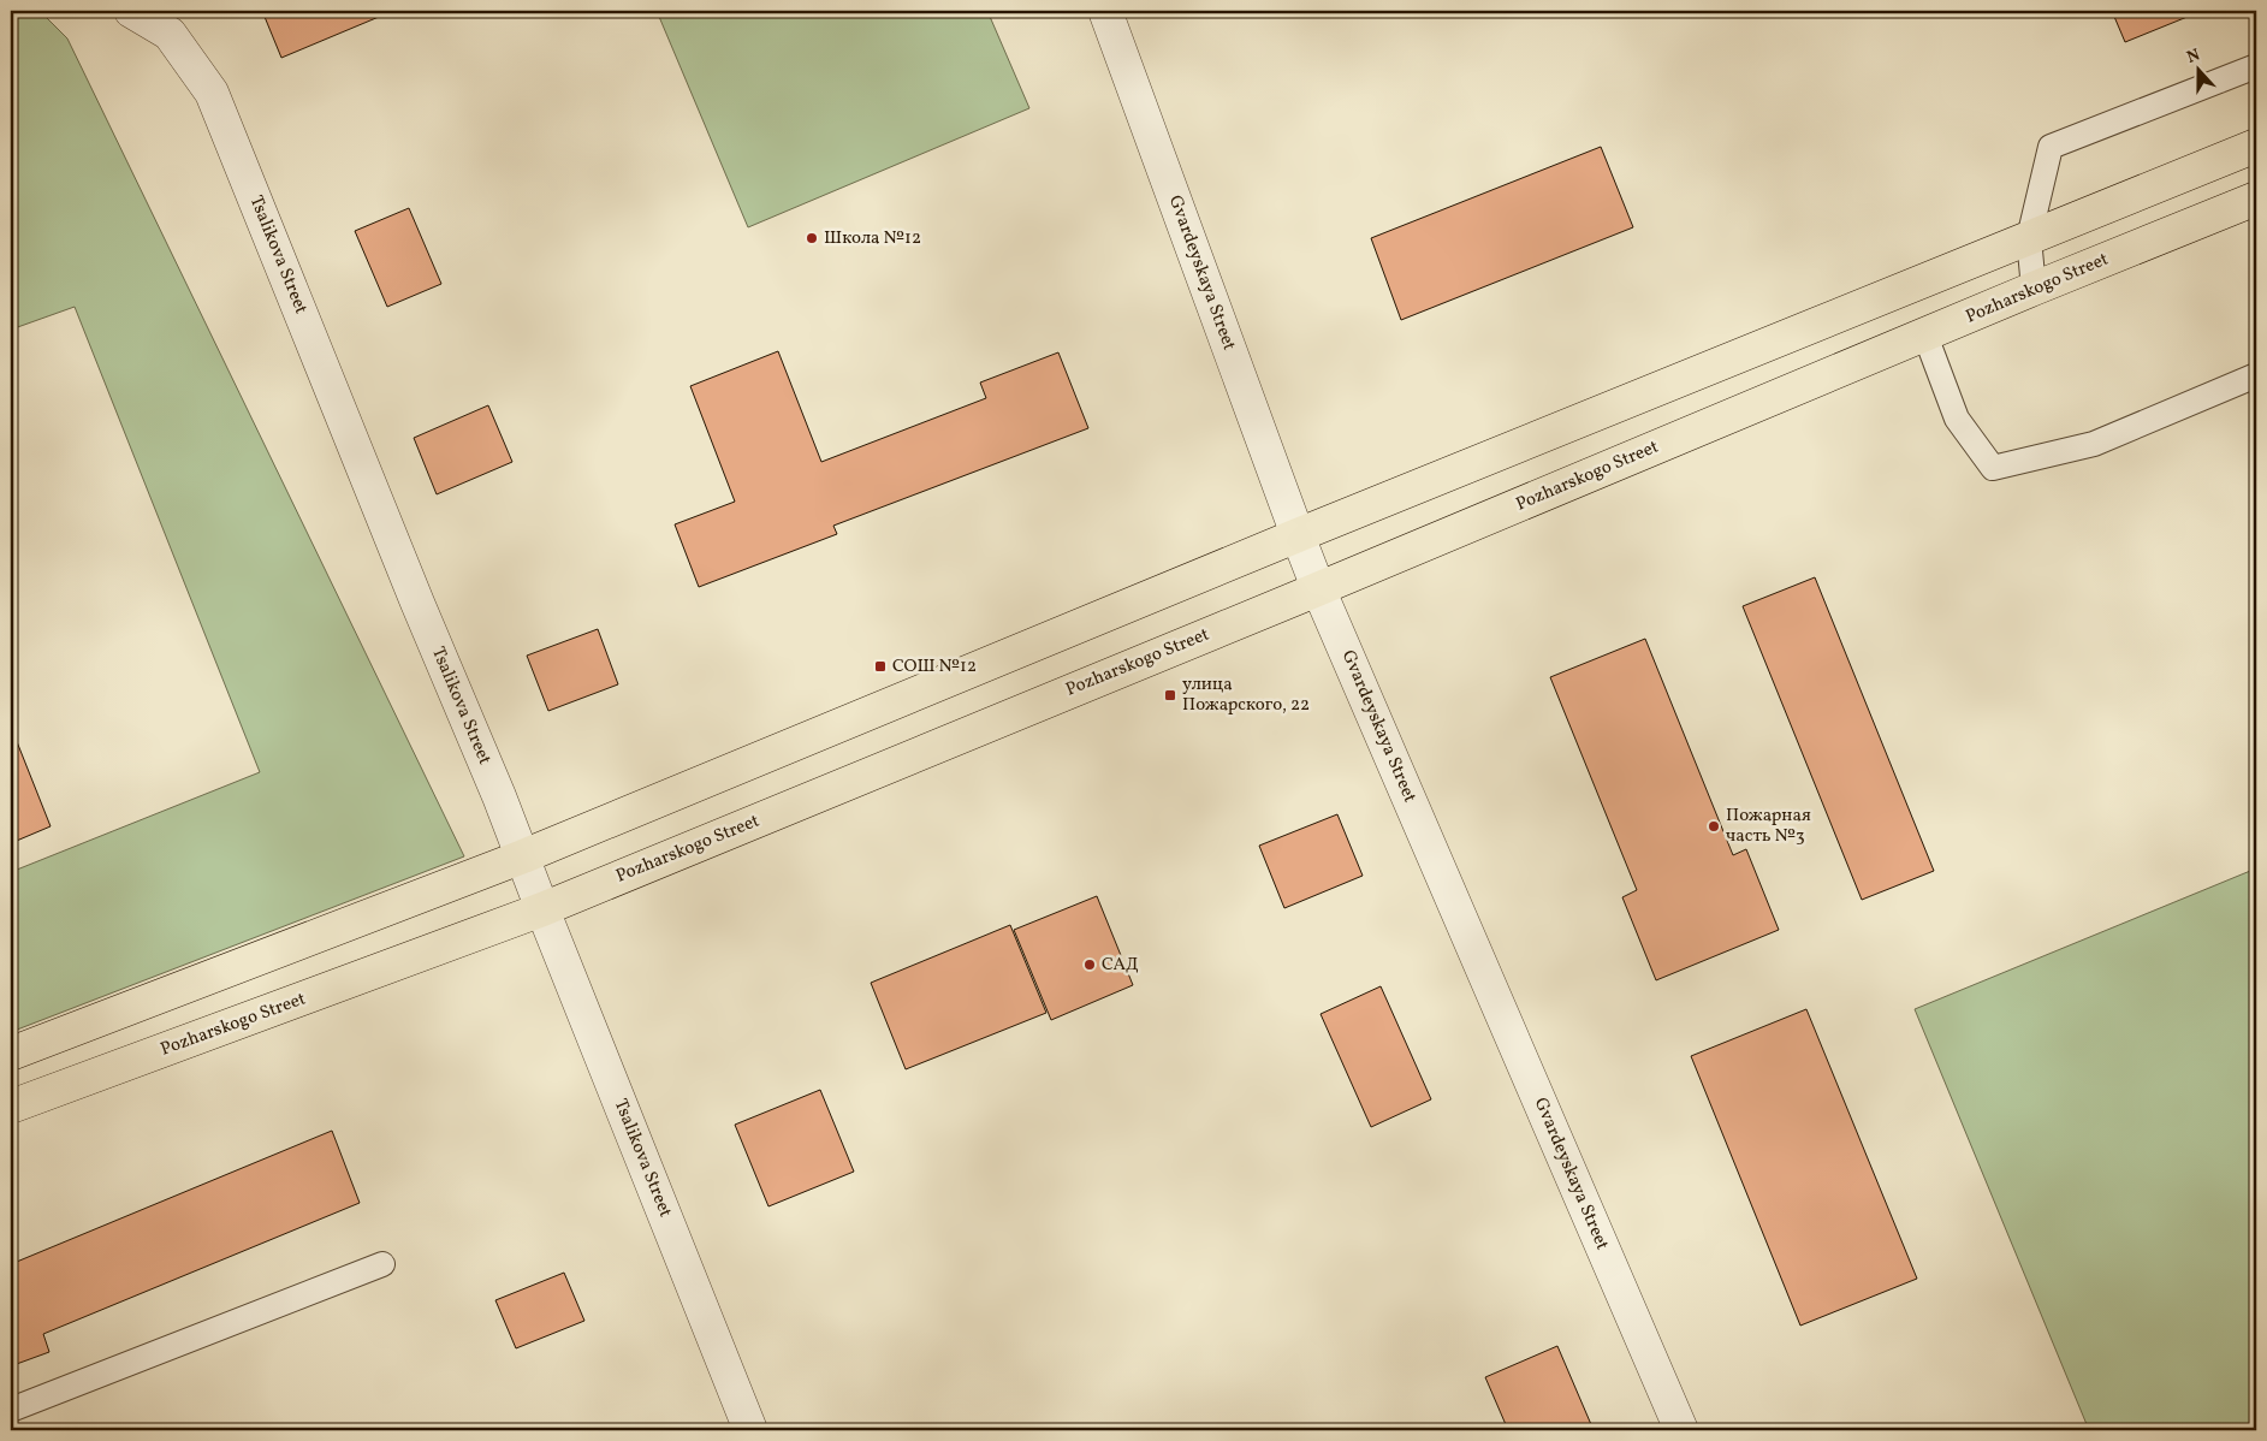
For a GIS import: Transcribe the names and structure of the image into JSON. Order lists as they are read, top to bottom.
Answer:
{
  "streets": {
    "main road": ["Pozharskogo Street"],
    "street": ["Tsalikova Street", "Gvardeyskaya Street"]
  },
  "crossings": [
    ["Tsalikova Street", "Pozharskogo Street"],
    ["Gvardeyskaya Street", "Pozharskogo Street"]
  ],
  "places": {
    "other": ["Школа №12", "Пожарная часть №3", "САД"],
    "transit": ["СОШ №12", "улица Пожарского, 22"]
  },
  "north": "top"
}
